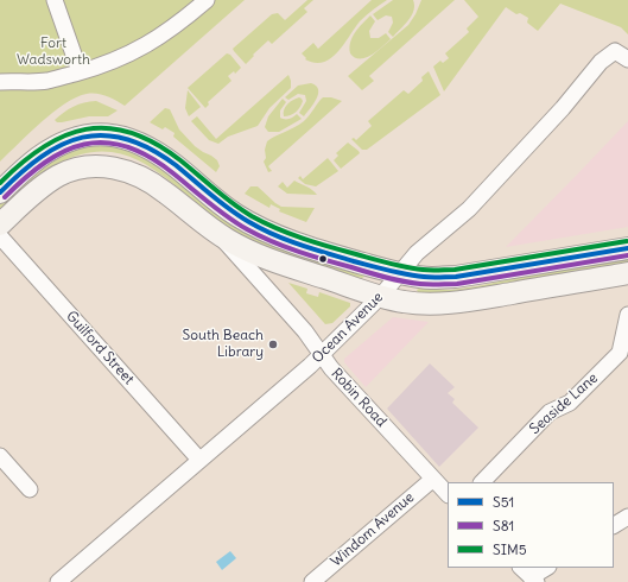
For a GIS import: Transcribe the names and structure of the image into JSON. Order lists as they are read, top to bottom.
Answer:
{
  "streets": {
    "street": [
      "Ocean Avenue",
      "Guilford Street",
      "Robin Road",
      "Seaside Lane",
      "Windom Avenue"
    ]
  },
  "crossings": [
    ["Ocean Avenue", "Guilford Street"],
    ["Ocean Avenue", "Robin Road"],
    ["Robin Road", "Windom Avenue"]
  ],
  "parks": ["Fort Wadsworth"],
  "places": ["South Beach Library"],
  "lines": ["transit line SIM5", "transit line S51", "transit line S81"],
  "legend": ["S51", "S81", "SIM5"]
}
